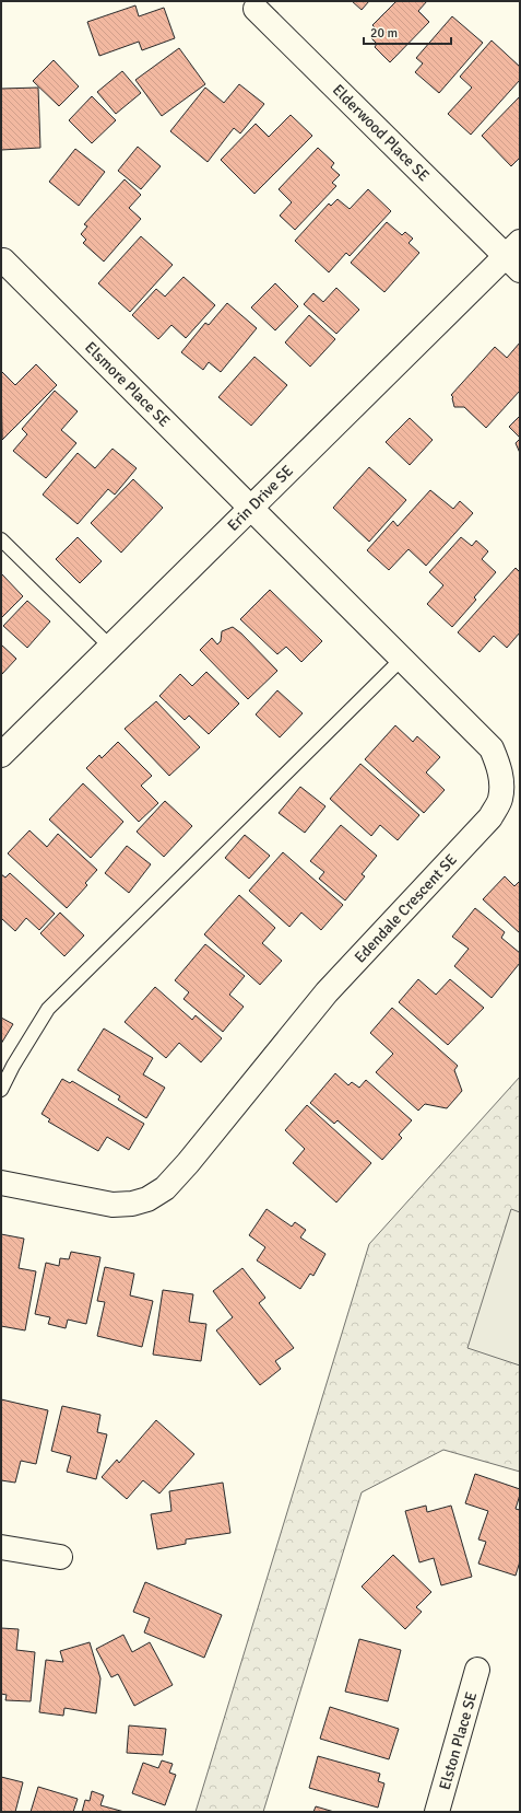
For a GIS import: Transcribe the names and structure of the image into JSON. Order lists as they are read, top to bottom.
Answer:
{
  "streets": {
    "street": [
      "Elderwood Place SE",
      "Elsmore Place SE",
      "Erin Drive SE",
      "Edendale Crescent SE",
      "Elston Place SE"
    ]
  },
  "crossings": [
    ["Elderwood Place SE", "Erin Drive SE"],
    ["Elsmore Place SE", "Erin Drive SE"],
    ["Elsmore Place SE", "Edendale Crescent SE"],
    ["Erin Drive SE", "Edendale Crescent SE"]
  ],
  "scale_bar": "20 m"
}
